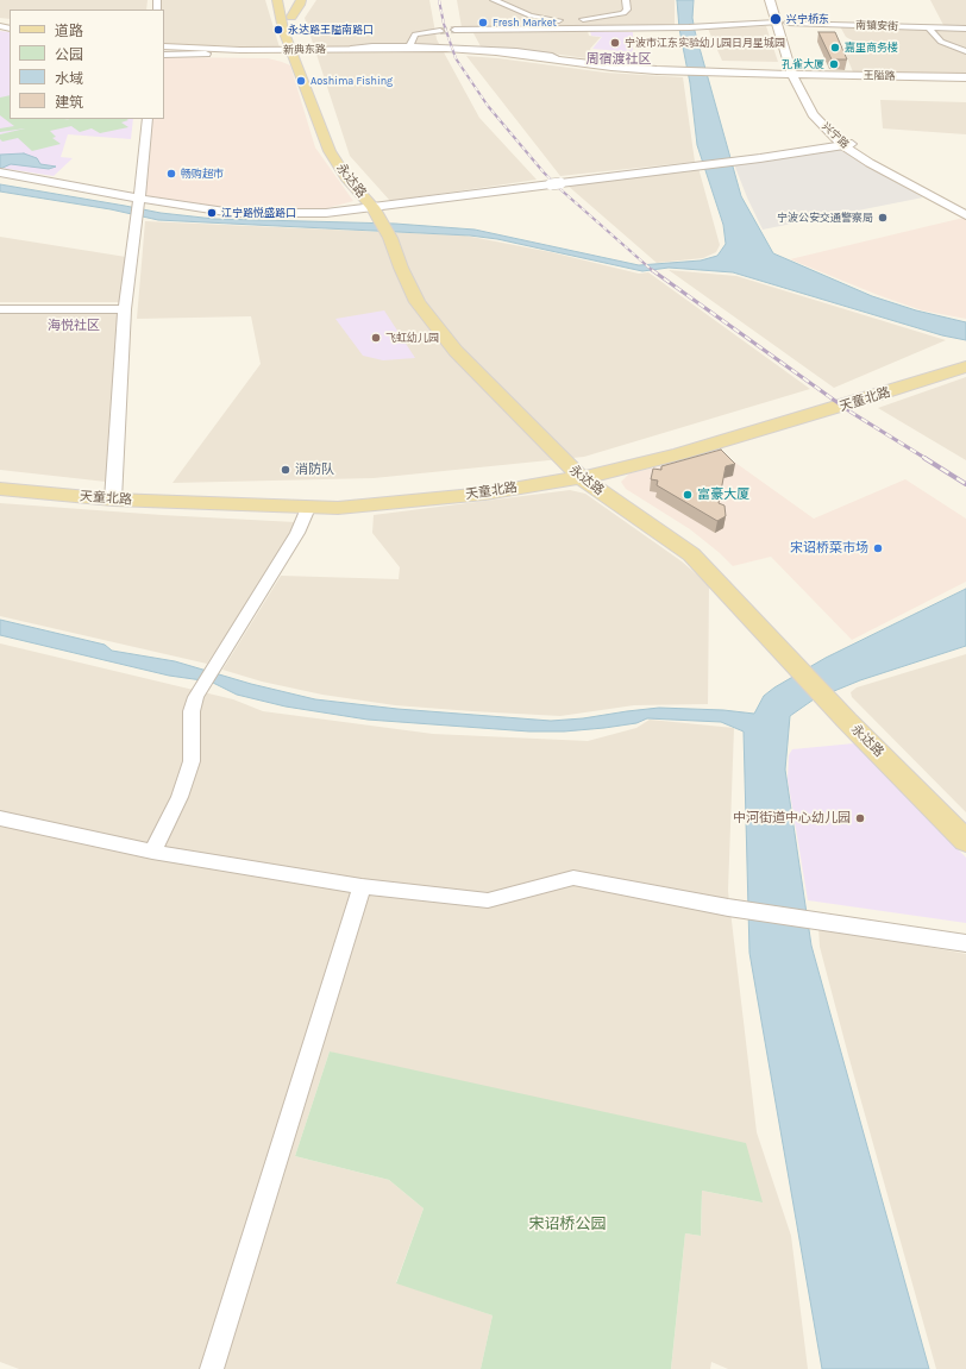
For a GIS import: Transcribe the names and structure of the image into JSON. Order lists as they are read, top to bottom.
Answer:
{
  "streets": {
    "main road": [
      "新典东路",
      "王隘路",
      "兴宁路",
      "永达路",
      "天童北路"
    ],
    "street": ["南镇安街"]
  },
  "crossings": [
    ["南镇安街", "兴宁路"],
    ["新典东路", "王隘路"],
    ["新典东路", "永达路"],
    ["王隘路", "兴宁路"],
    ["永达路", "天童北路"]
  ],
  "districts": ["周宿渡社区", "海悦社区"],
  "parks": ["宋诏桥公园"],
  "places": [
    "兴宁桥东",
    "Fresh Market",
    "永达路王隘南路口",
    "宁波市江东实验幼儿园日月星城园",
    "嘉里商务楼",
    "孔雀大厦",
    "Aoshima Fishing",
    "畅购超市",
    "江宁路悦盛路口",
    "宁波公安交通警察局",
    "飞虹幼儿园",
    "消防队",
    "富豪大厦",
    "宋诏桥菜市场",
    "中河街道中心幼儿园"
  ],
  "legend": [
    "道路",
    "公园",
    "水域",
    "建筑"
  ]
}
